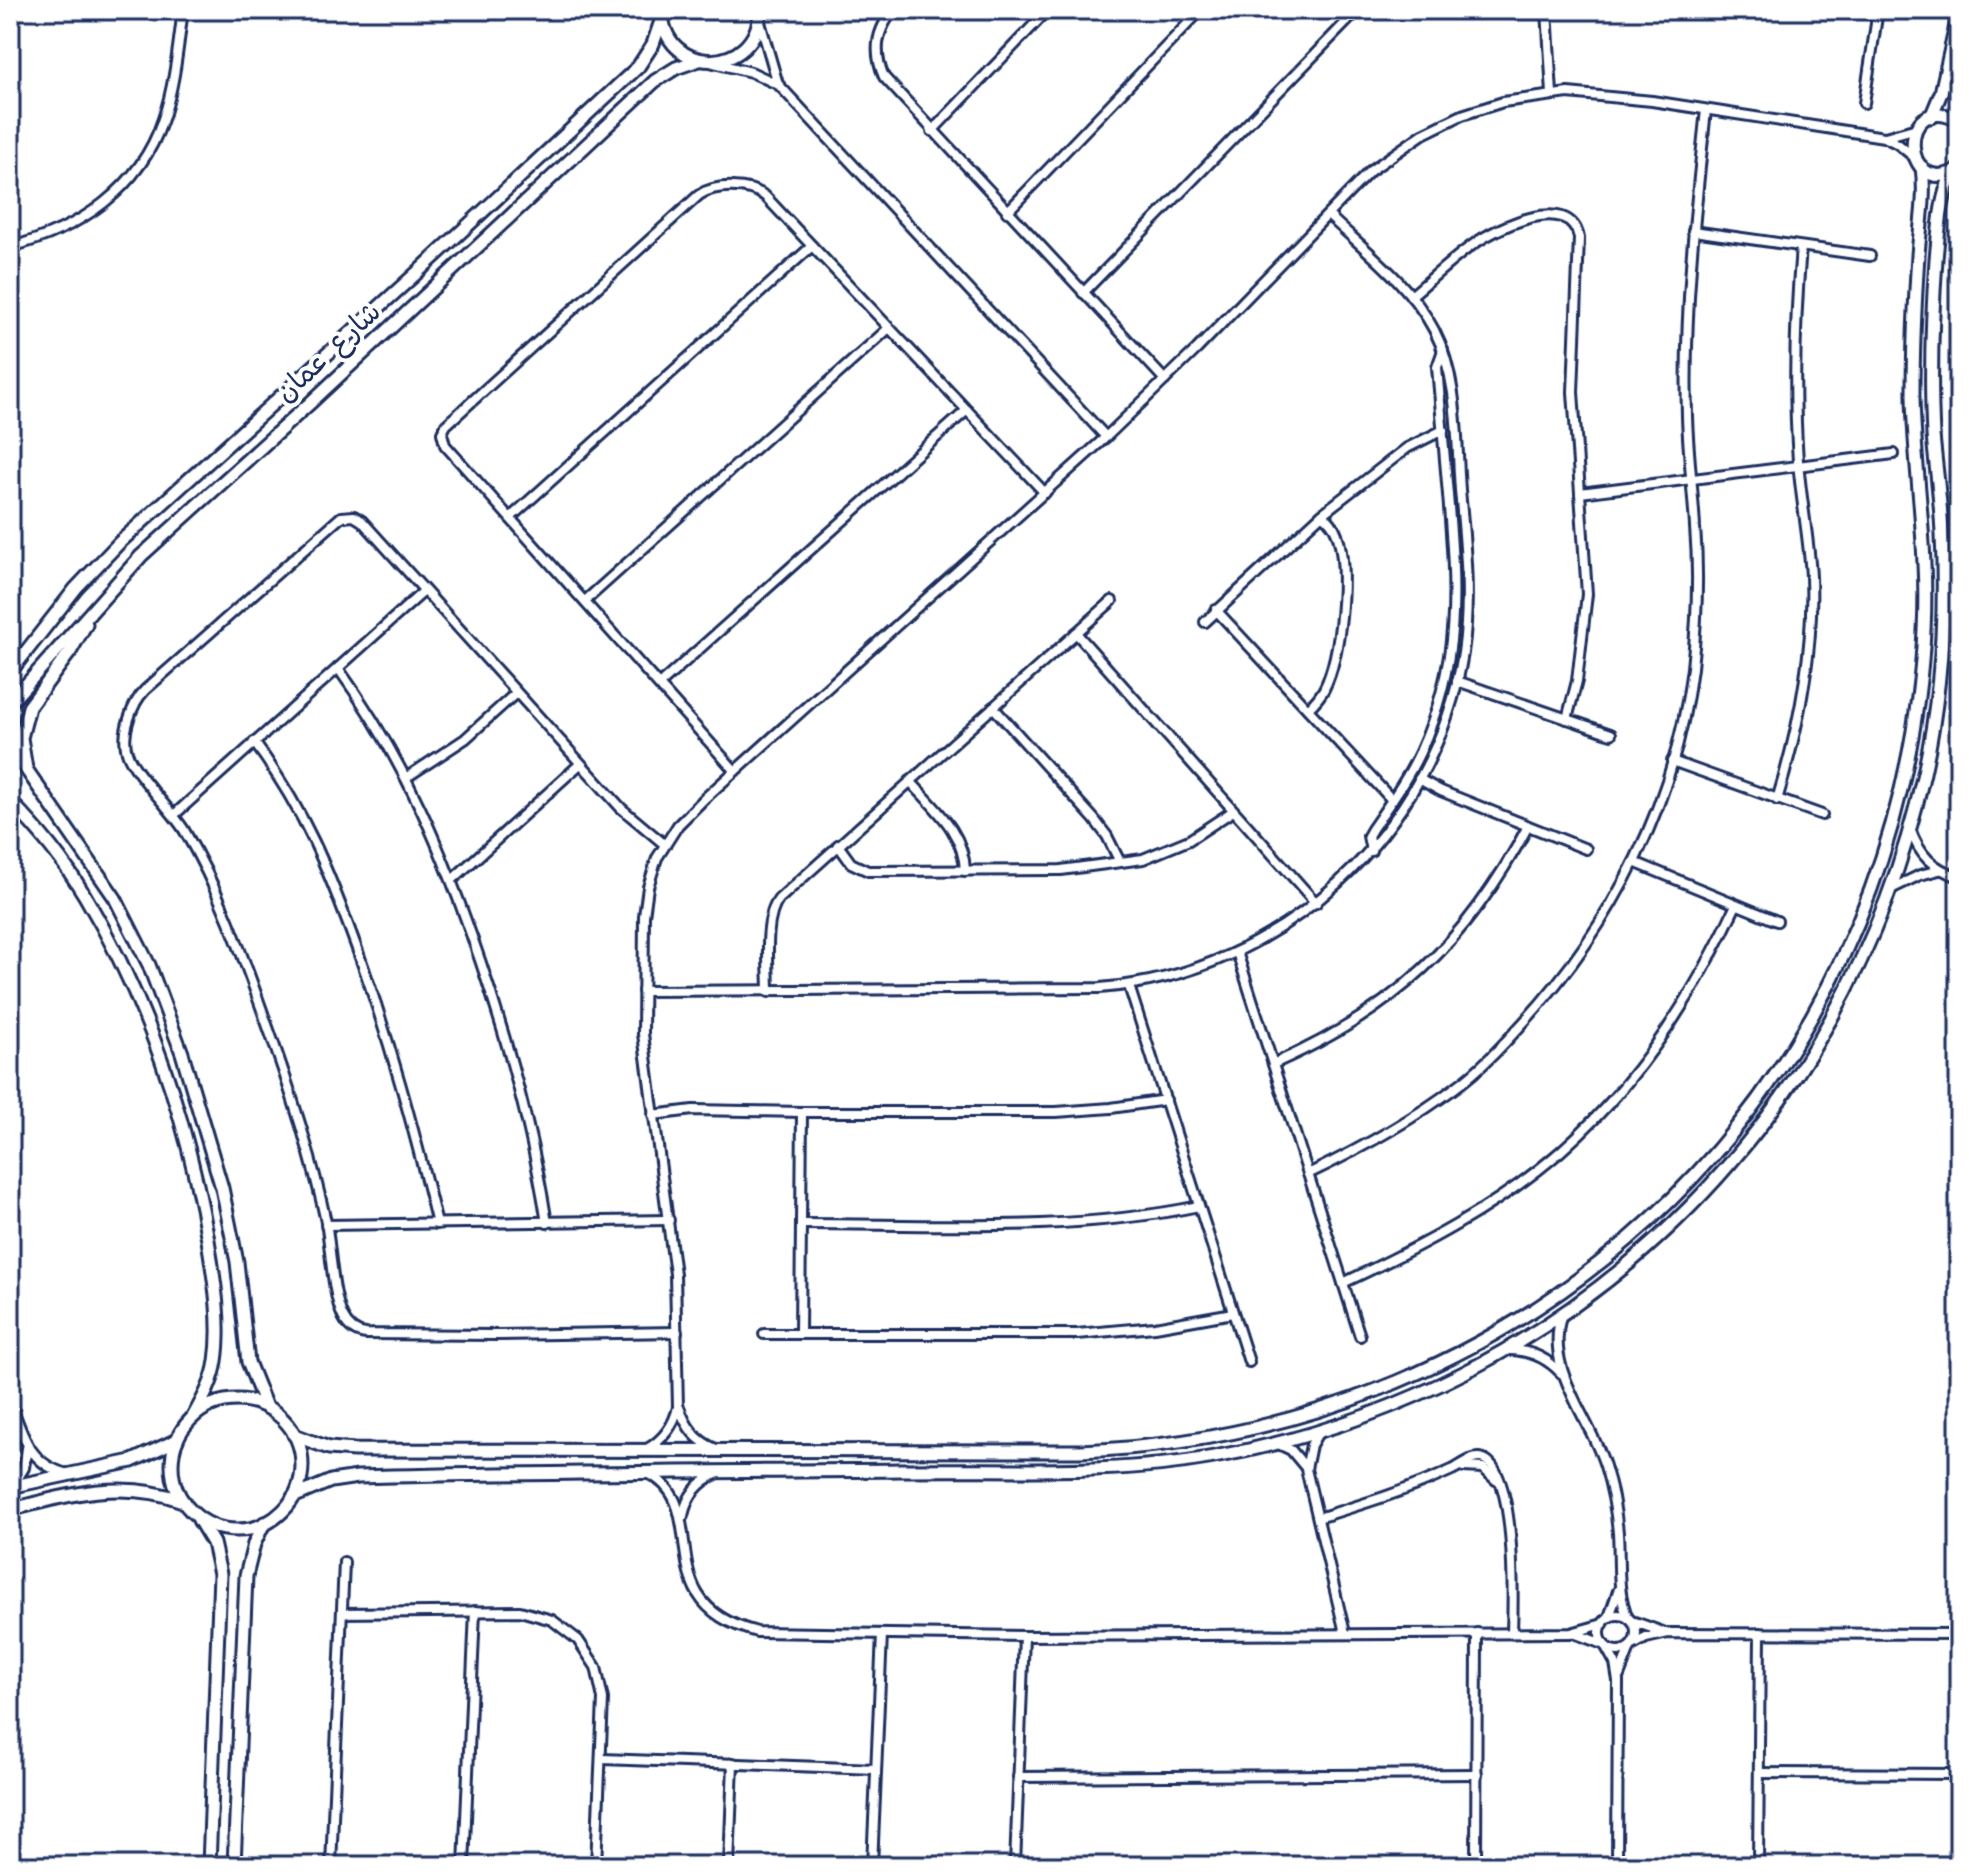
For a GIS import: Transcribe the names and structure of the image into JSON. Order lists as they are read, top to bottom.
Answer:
{
  "streets": {
    "street": ["شارع عمان"]
  }
}
